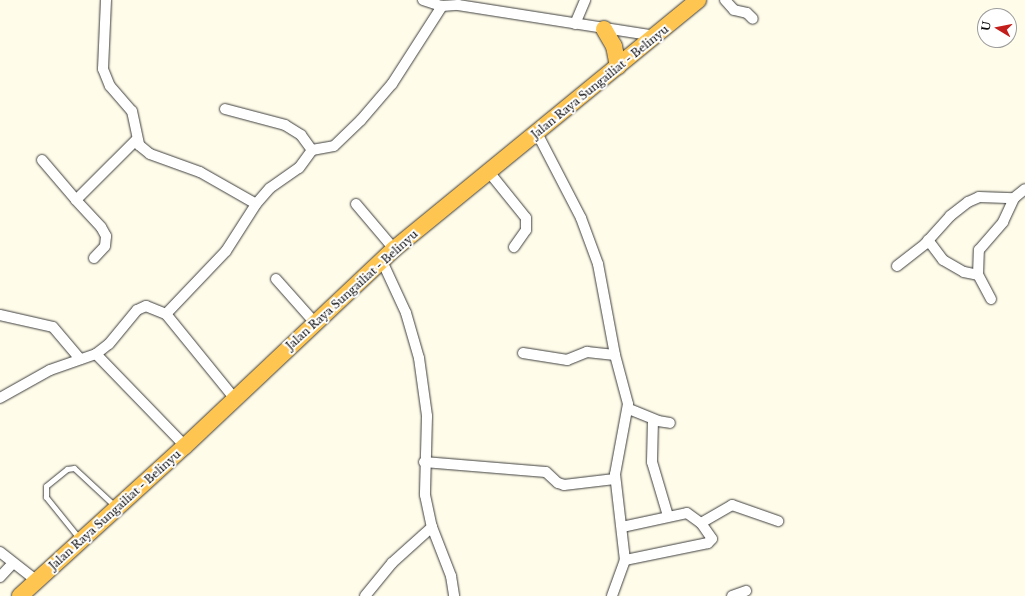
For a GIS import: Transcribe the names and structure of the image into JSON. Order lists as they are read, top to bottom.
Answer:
{
  "streets": {
    "highway": ["Jalan Raya Sungailiat - Belinyu"]
  },
  "north": "left"
}
